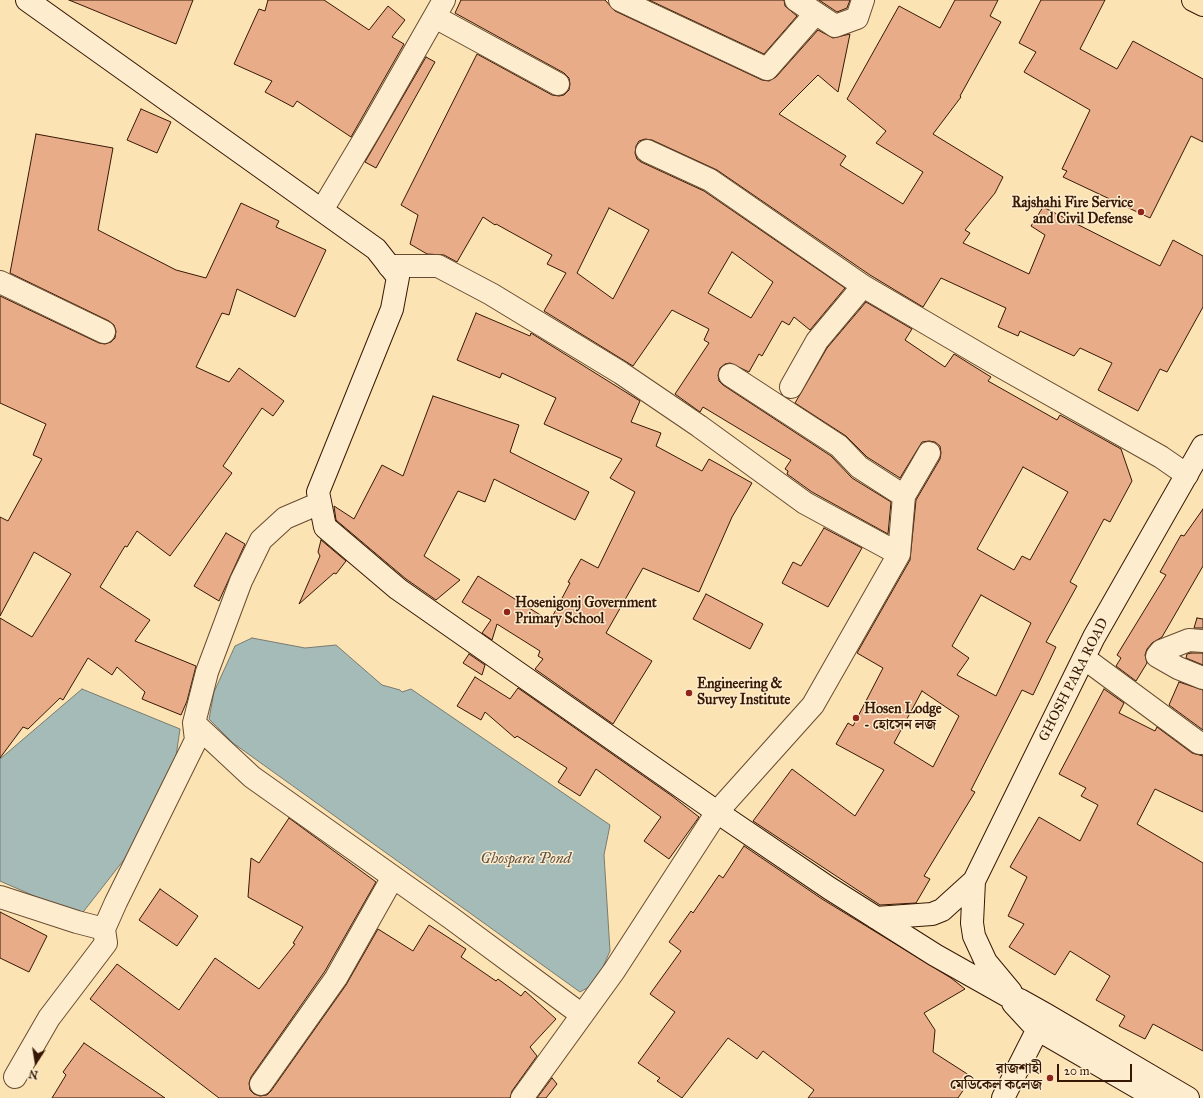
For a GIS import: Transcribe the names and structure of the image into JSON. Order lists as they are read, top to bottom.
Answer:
{
  "streets": {
    "street": ["GHOSH PARA ROAD"]
  },
  "water": ["Ghospara Pond"],
  "places": [
    "Rajshahi Fire Service and Civil Defense",
    "Hosenigonj Government Primary School",
    "Engineering & Survey Institute",
    "Hosen Lodge - হোসেন লজ",
    "রাজশাহী মেডিকেল কলেজ"
  ],
  "scale_bar": "20 m",
  "north": "bottom"
}
